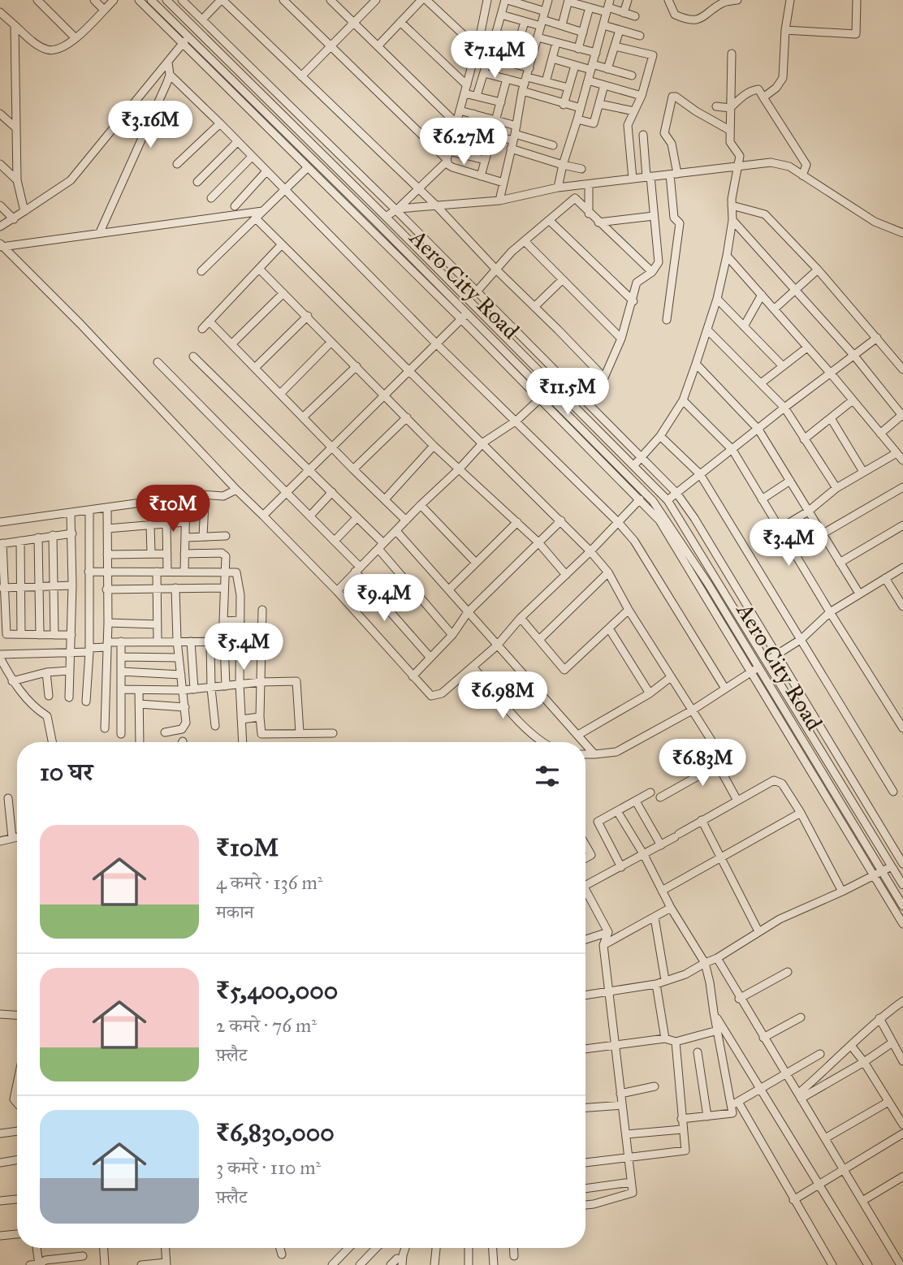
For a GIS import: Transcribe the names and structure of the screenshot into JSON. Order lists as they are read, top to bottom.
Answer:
{
  "streets": {
    "street": ["Aero City Road"]
  },
  "page": {
    "price": [
      "₹7.14M",
      "₹3.16M",
      "₹6.27M",
      "₹11.5M",
      "₹10M",
      "₹3.4M",
      "₹9.4M",
      "₹5.4M",
      "₹6.98M",
      "₹6.83M"
    ],
    "heading": "10 घर",
    "list": [
      {
        "name": "₹10M",
        "note": "4 कमरे · 136 m² · मकान"
      },
      {
        "name": "₹5,400,000",
        "note": "2 कमरे · 76 m² · फ़्लैट"
      },
      {
        "name": "₹6,830,000",
        "note": "3 कमरे · 110 m² · फ़्लैट"
      }
    ]
  }
}
